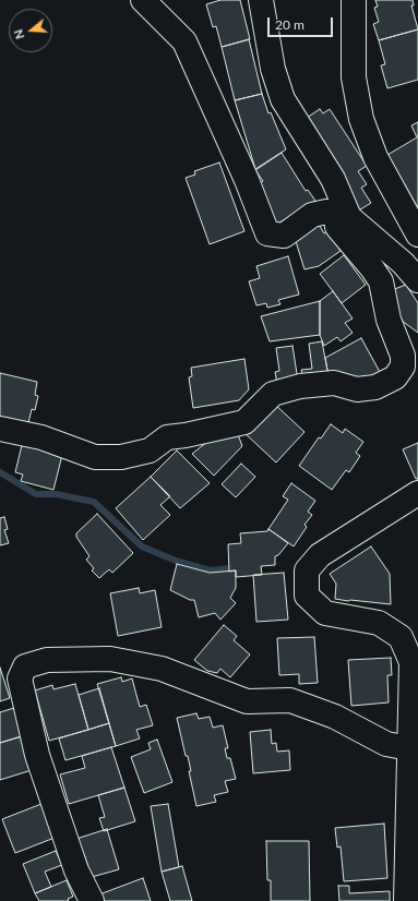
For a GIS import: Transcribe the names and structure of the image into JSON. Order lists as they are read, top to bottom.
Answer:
{
  "scale_bar": "20 m",
  "north": "left"
}
